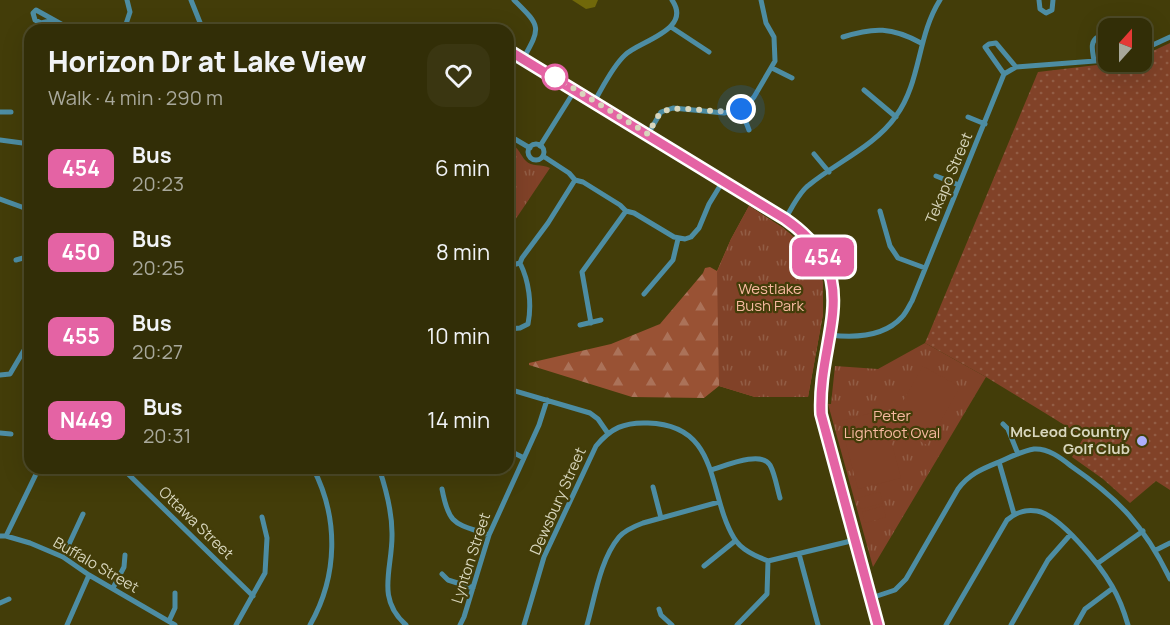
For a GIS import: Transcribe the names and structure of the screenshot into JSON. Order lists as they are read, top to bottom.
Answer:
{
  "streets": {
    "street": [
      "Tekapo Street",
      "Dewsbury Street",
      "Ottawa Street",
      "Lynton Street",
      "Buffalo Street"
    ]
  },
  "parks": ["Westlake Bush Park", "Peter Lightfoot Oval"],
  "places": ["McLeod Country Golf Club"],
  "lines": ["bus line 454"],
  "north": "top",
  "page": {
    "on_map": "454",
    "heading": ["Horizon Dr at Lake View", "Walk · 4 min · 290 m"],
    "list": [
      {
        "mark": "454",
        "name": "Bus",
        "note": "20:23",
        "value": "6 min"
      },
      {
        "mark": "450",
        "name": "Bus",
        "note": "20:25",
        "value": "8 min"
      },
      {
        "mark": "455",
        "name": "Bus",
        "note": "20:27",
        "value": "10 min"
      },
      {
        "mark": "N449",
        "name": "Bus",
        "note": "20:31",
        "value": "14 min"
      }
    ]
  }
}
